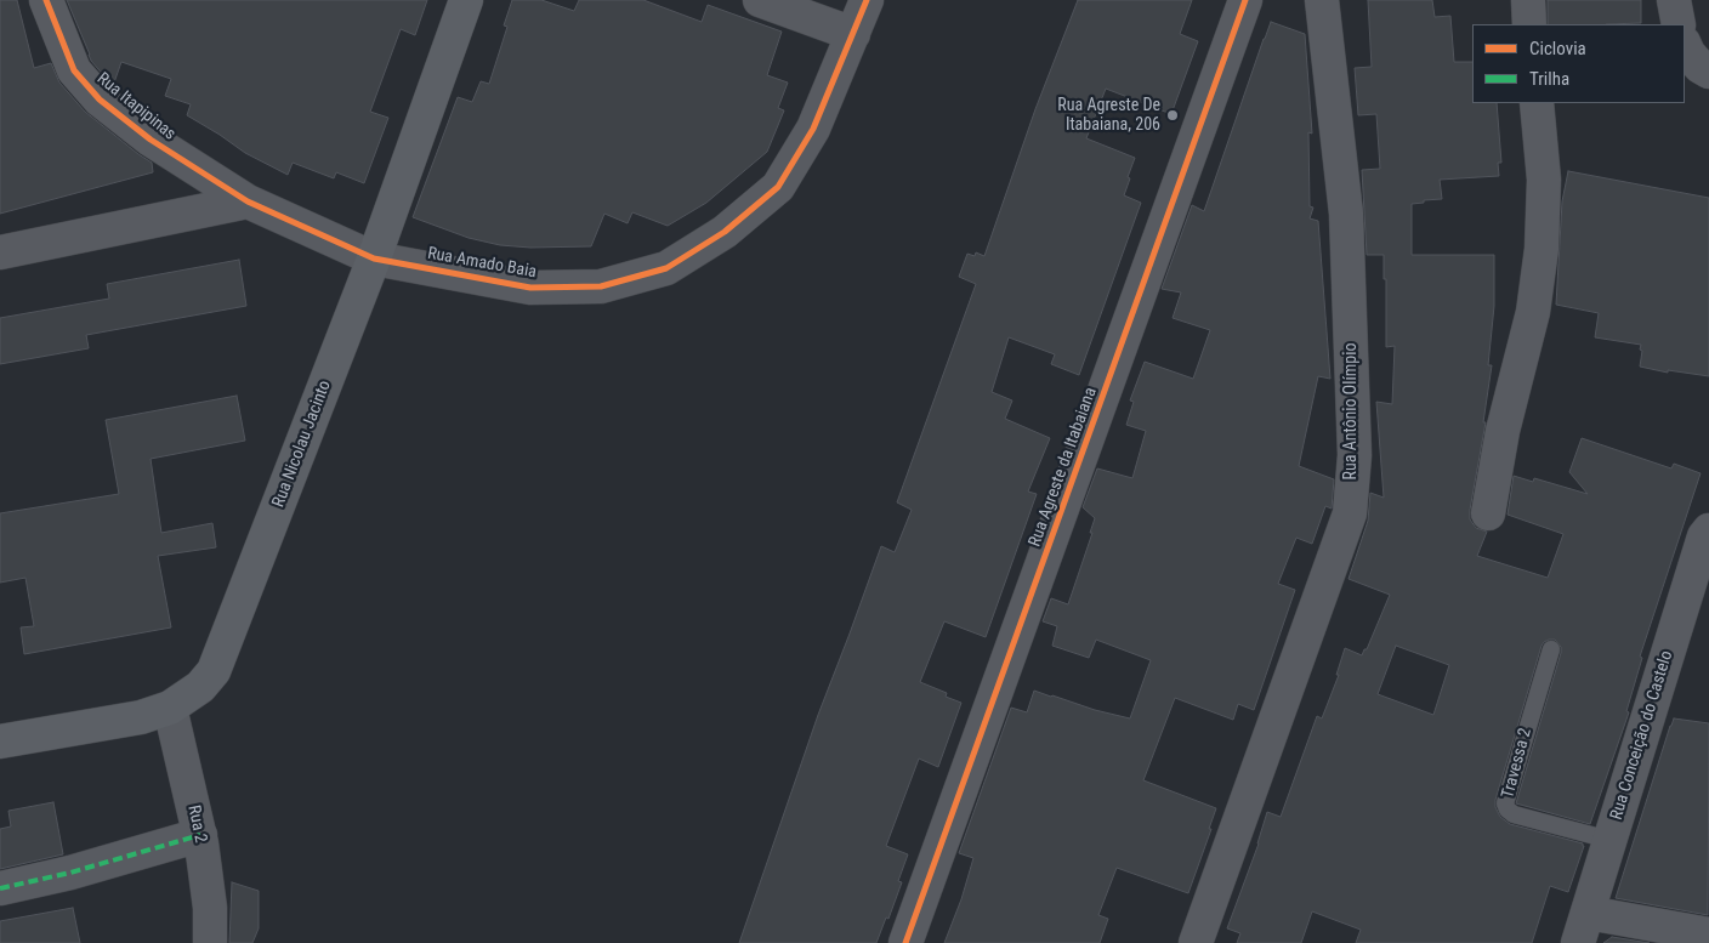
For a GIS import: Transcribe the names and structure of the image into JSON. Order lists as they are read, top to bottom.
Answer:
{
  "streets": {
    "street": [
      "Rua Itapipinas",
      "Rua Amado Baia",
      "Rua Antônio Olímpio",
      "Rua Nicolau Jacinto",
      "Rua Agreste da Itabaiana",
      "Rua Conceição do Castelo",
      "Rua 2"
    ],
    "lane": ["Travessa 2"]
  },
  "crossings": [
    ["Rua Itapipinas", "Rua Amado Baia"],
    ["Rua Amado Baia", "Rua Nicolau Jacinto"],
    ["Rua Nicolau Jacinto", "Rua 2"],
    ["Rua Conceição do Castelo", "Travessa 2"]
  ],
  "places": ["Rua Agreste De Itabaiana, 206"],
  "legend": ["Ciclovia", "Trilha"]
}
